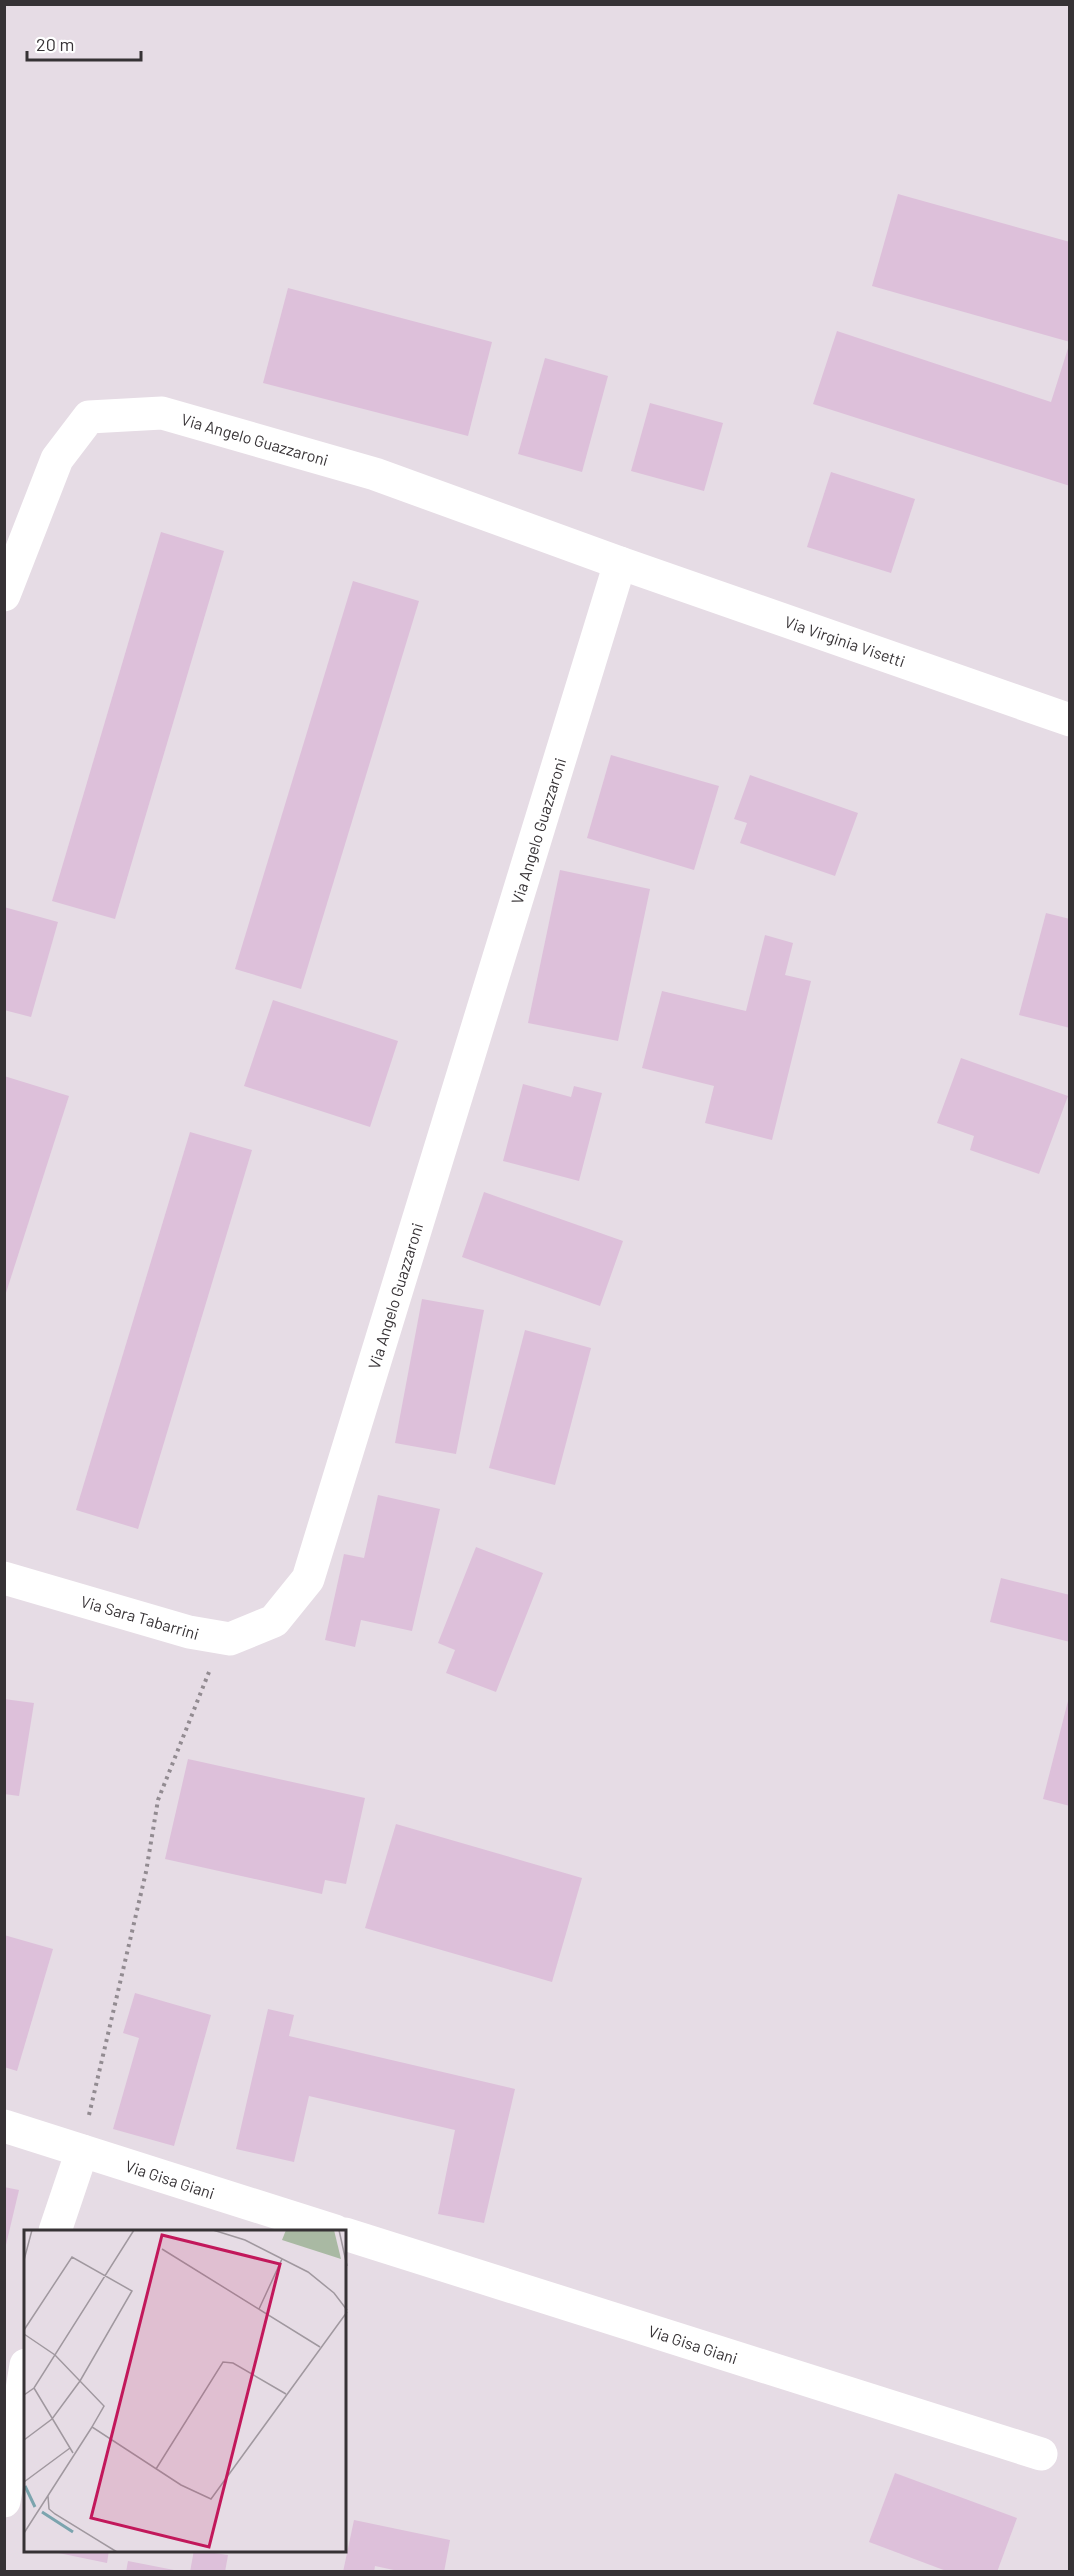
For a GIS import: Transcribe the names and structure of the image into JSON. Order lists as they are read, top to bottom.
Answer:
{
  "streets": {
    "street": [
      "Via Angelo Guazzaroni",
      "Via Virginia Visetti",
      "Via Sara Tabarrini",
      "Via Gisa Giani"
    ]
  },
  "crossings": [
    ["Via Angelo Guazzaroni", "Via Virginia Visetti"],
    ["Via Angelo Guazzaroni", "Via Sara Tabarrini"]
  ],
  "scale_bar": "20 m"
}
